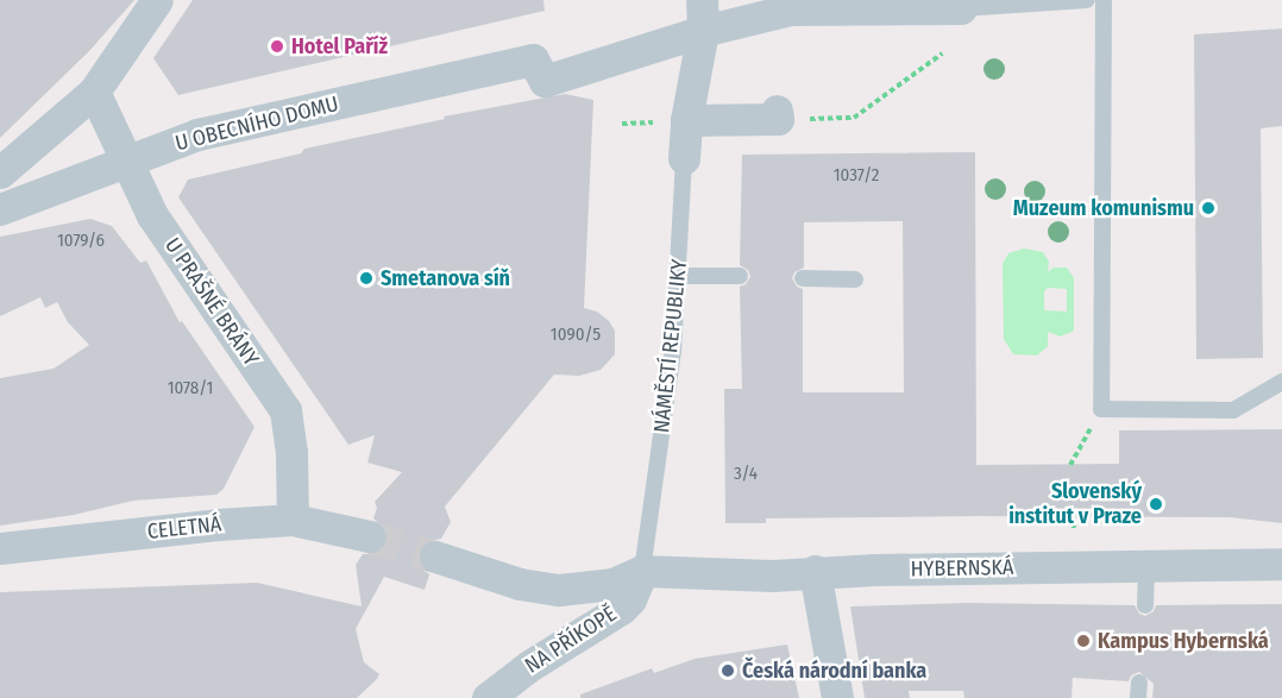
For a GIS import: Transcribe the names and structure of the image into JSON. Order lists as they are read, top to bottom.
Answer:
{
  "streets": {
    "street": [
      "U OBECNÍHO DOMU",
      "U PRAŠNÉ BRÁNY",
      "NÁMĚSTÍ REPUBLIKY",
      "CELETNÁ",
      "HYBERNSKÁ",
      "NA PŘÍKOPĚ"
    ]
  },
  "crossings": [
    ["U OBECNÍHO DOMU", "U PRAŠNÉ BRÁNY"],
    ["U OBECNÍHO DOMU", "NÁMĚSTÍ REPUBLIKY"],
    ["U PRAŠNÉ BRÁNY", "CELETNÁ"],
    ["NÁMĚSTÍ REPUBLIKY", "HYBERNSKÁ"],
    ["NÁMĚSTÍ REPUBLIKY", "NA PŘÍKOPĚ"],
    ["HYBERNSKÁ", "NA PŘÍKOPĚ"]
  ],
  "places": [
    "Hotel Paříž",
    "Muzeum komunismu",
    "Smetanova síň",
    "Slovenský institut v Praze",
    "Kampus Hybernská",
    "Česká národní banka"
  ],
  "house_numbers": [
    "1037/2",
    "1079/6",
    "1090/5",
    "1078/1",
    "3/4"
  ]
}
